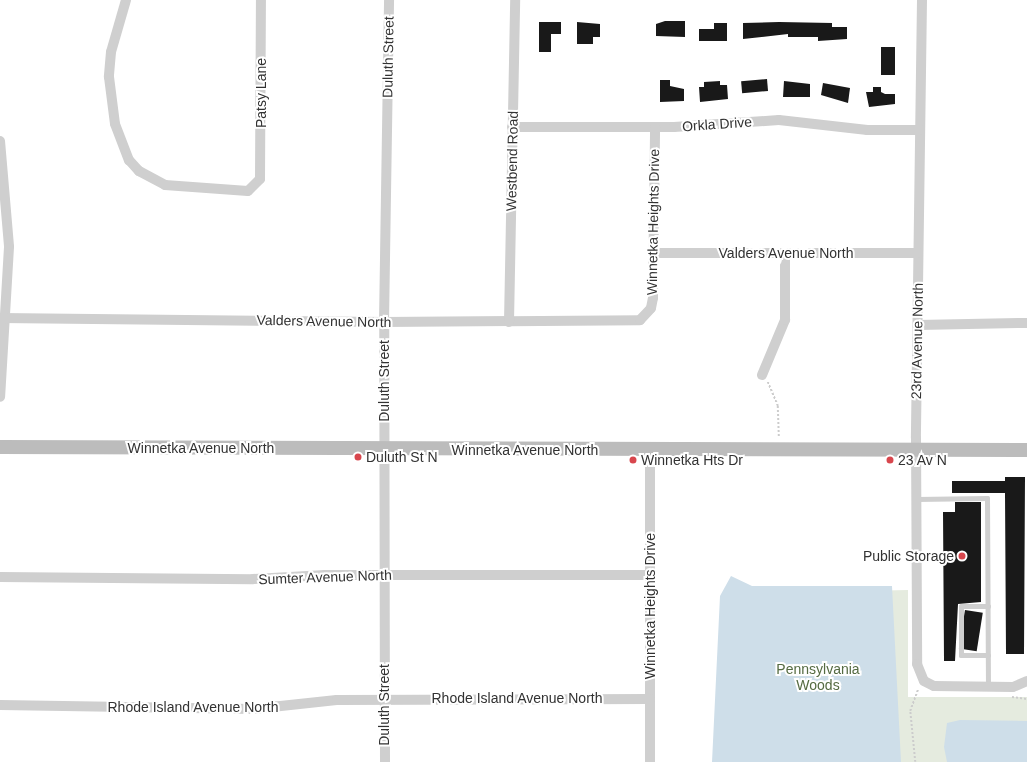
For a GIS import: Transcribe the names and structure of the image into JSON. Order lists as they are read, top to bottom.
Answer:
{
  "streets": {
    "main road": ["Winnetka Avenue North"],
    "street": [
      "Duluth Street",
      "Patsy Lane",
      "Orkla Drive",
      "Westbend Road",
      "Winnetka Heights Drive",
      "Valders Avenue North",
      "23rd Avenue North",
      "Sumter Avenue North",
      "Rhode Island Avenue North"
    ]
  },
  "crossings": [
    ["Duluth Street", "Valders Avenue North"],
    ["Duluth Street", "Winnetka Avenue North"],
    ["Duluth Street", "Sumter Avenue North"],
    ["Duluth Street", "Rhode Island Avenue North"],
    ["Orkla Drive", "Westbend Road"],
    ["Orkla Drive", "Winnetka Heights Drive"],
    ["Orkla Drive", "23rd Avenue North"],
    ["Westbend Road", "Valders Avenue North"],
    ["Winnetka Heights Drive", "Valders Avenue North"],
    ["Winnetka Heights Drive", "Winnetka Avenue North"],
    ["Winnetka Heights Drive", "Sumter Avenue North"],
    ["Winnetka Heights Drive", "Rhode Island Avenue North"],
    ["Valders Avenue North", "23rd Avenue North"],
    ["23rd Avenue North", "Winnetka Avenue North"]
  ],
  "parks": ["Pennsylvania Woods"],
  "places": [
    "Duluth St N",
    "Winnetka Hts Dr",
    "23 Av N",
    "Public Storage"
  ]
}
